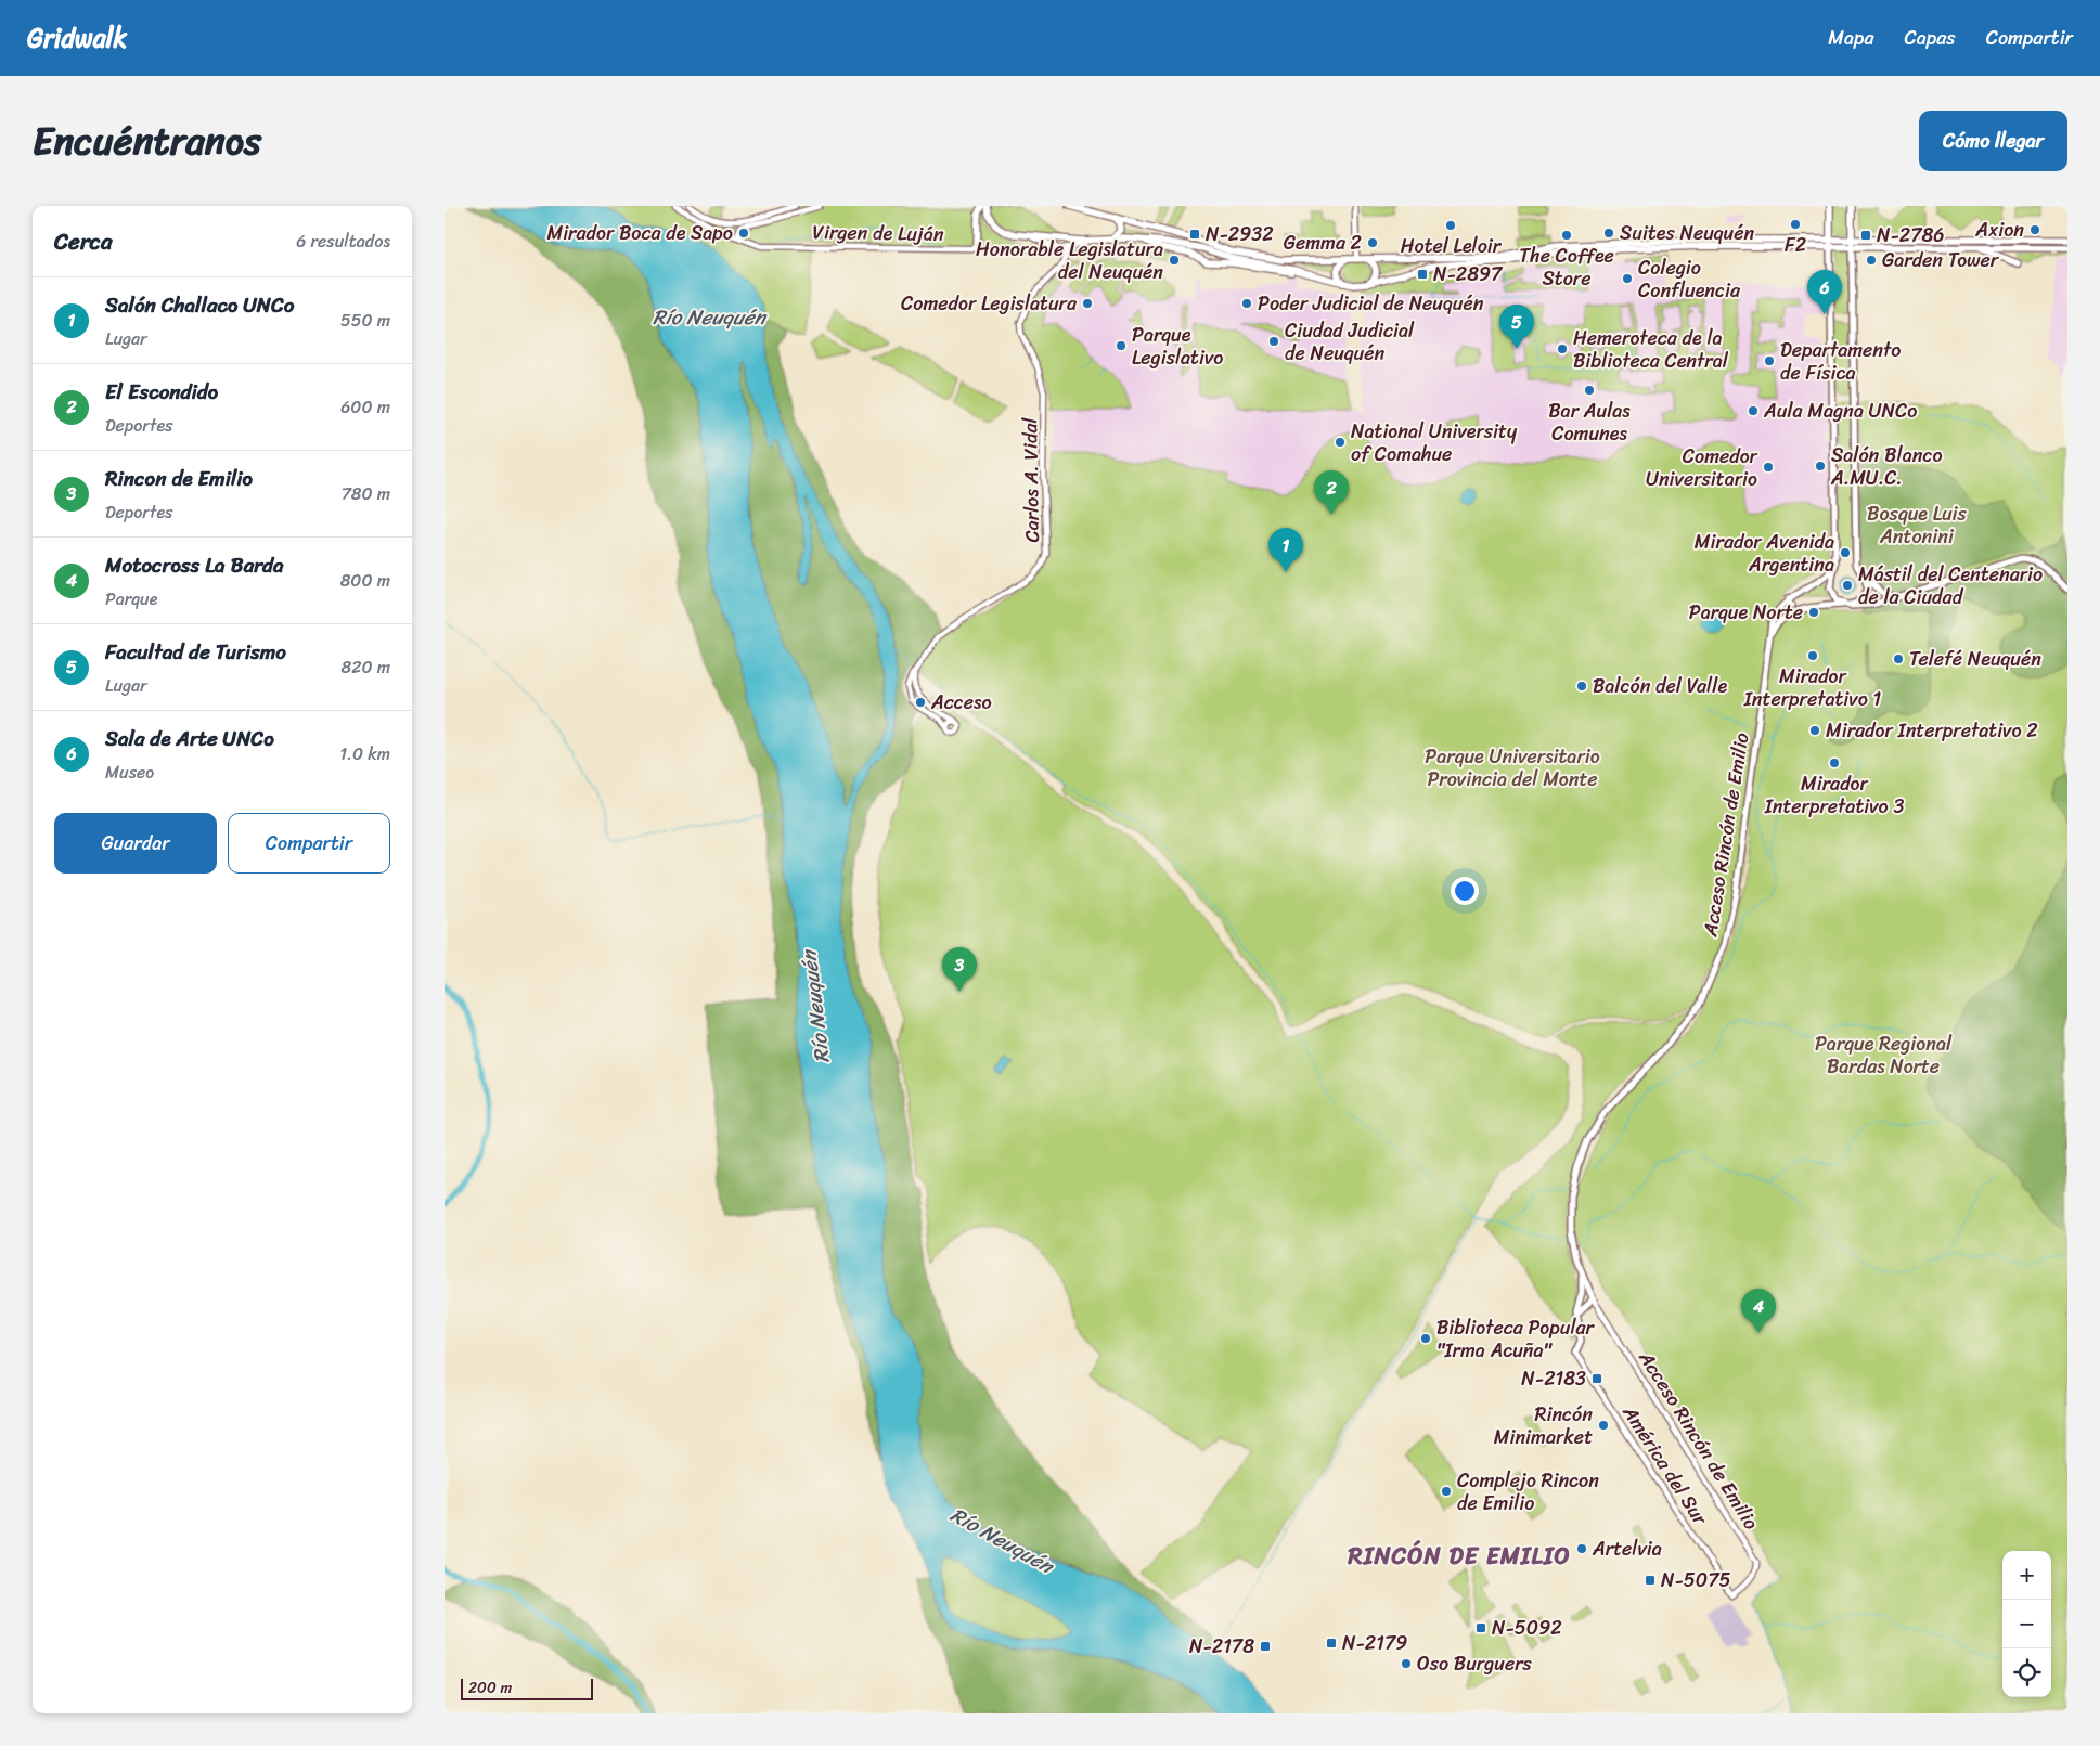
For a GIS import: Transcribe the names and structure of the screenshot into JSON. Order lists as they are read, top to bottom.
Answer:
{
  "streets": {
    "main road": ["Acceso Rincón de Emilio"],
    "street": ["Virgen de Luján", "Carlos A. Vidal", "América del Sur"]
  },
  "crossings": [
    ["Virgen de Luján", "Carlos A. Vidal"],
    ["Acceso Rincón de Emilio", "América del Sur"]
  ],
  "districts": ["RINCÓN DE EMILIO"],
  "water": ["Río Neuquén"],
  "parks": ["Bosque Luis Antonini", "Parque Universitario Provincia del Monte", "Parque Regional Bardas Norte"],
  "places": {
    "other": [
      "F2",
      "Hotel Leloir",
      "Axion",
      "Mirador Boca de Sapo",
      "Suites Neuquén",
      "The Coffee Store",
      "Gemma 2",
      "Honorable Legislatura del Neuquén",
      "Garden Tower",
      "Colegio Confluencia",
      "Comedor Legislatura",
      "Poder Judicial de Neuquén",
      "Ciudad Judicial de Neuquén",
      "Parque Legislativo",
      "Hemeroteca de la Biblioteca Central",
      "Departamento de Física",
      "Bar Aulas Comunes",
      "Aula Magna UNCo",
      "National University of Comahue",
      "Salón Blanco A.MU.C.",
      "Comedor Universitario",
      "Mirador Avenida Argentina",
      "Mástil del Centenario de la Ciudad",
      "Parque Norte",
      "Mirador Interpretativo 1",
      "Telefé Neuquén",
      "Balcón del Valle",
      "Acceso",
      "Mirador Interpretativo 2",
      "Mirador Interpretativo 3",
      "Biblioteca Popular \"Irma Acuña\"",
      "Rincón Minimarket",
      "Complejo Rincon de Emilio",
      "Artelvia",
      "Oso Burguers"
    ],
    "transit": [
      "N-2932",
      "N-2786",
      "N-2897",
      "N-2183",
      "N-5075",
      "N-5092",
      "N-2179",
      "N-2178"
    ]
  },
  "scale_bar": "200 m",
  "page": {
    "header": "Gridwalk",
    "nav": ["Mapa", "Capas", "Compartir"],
    "title": "Encuéntranos",
    "buttons": [
      "Cómo llegar",
      ["Guardar", "Compartir"]
    ],
    "heading": ["Cerca", "6 resultados"],
    "pins": [
      "6",
      "5",
      "2",
      "1",
      "3",
      "4"
    ],
    "list": [
      {
        "mark": "1",
        "name": "Salón Challaco UNCo",
        "note": "Lugar",
        "value": "550 m"
      },
      {
        "mark": "2",
        "name": "El Escondido",
        "note": "Deportes",
        "value": "600 m"
      },
      {
        "mark": "3",
        "name": "Rincon de Emilio",
        "note": "Deportes",
        "value": "780 m"
      },
      {
        "mark": "4",
        "name": "Motocross La Barda",
        "note": "Parque",
        "value": "800 m"
      },
      {
        "mark": "5",
        "name": "Facultad de Turismo",
        "note": "Lugar",
        "value": "820 m"
      },
      {
        "mark": "6",
        "name": "Sala de Arte UNCo",
        "note": "Museo",
        "value": "1.0 km"
      }
    ],
    "map_buttons": ["+", "−"],
    "scale": "200 m"
  }
}
